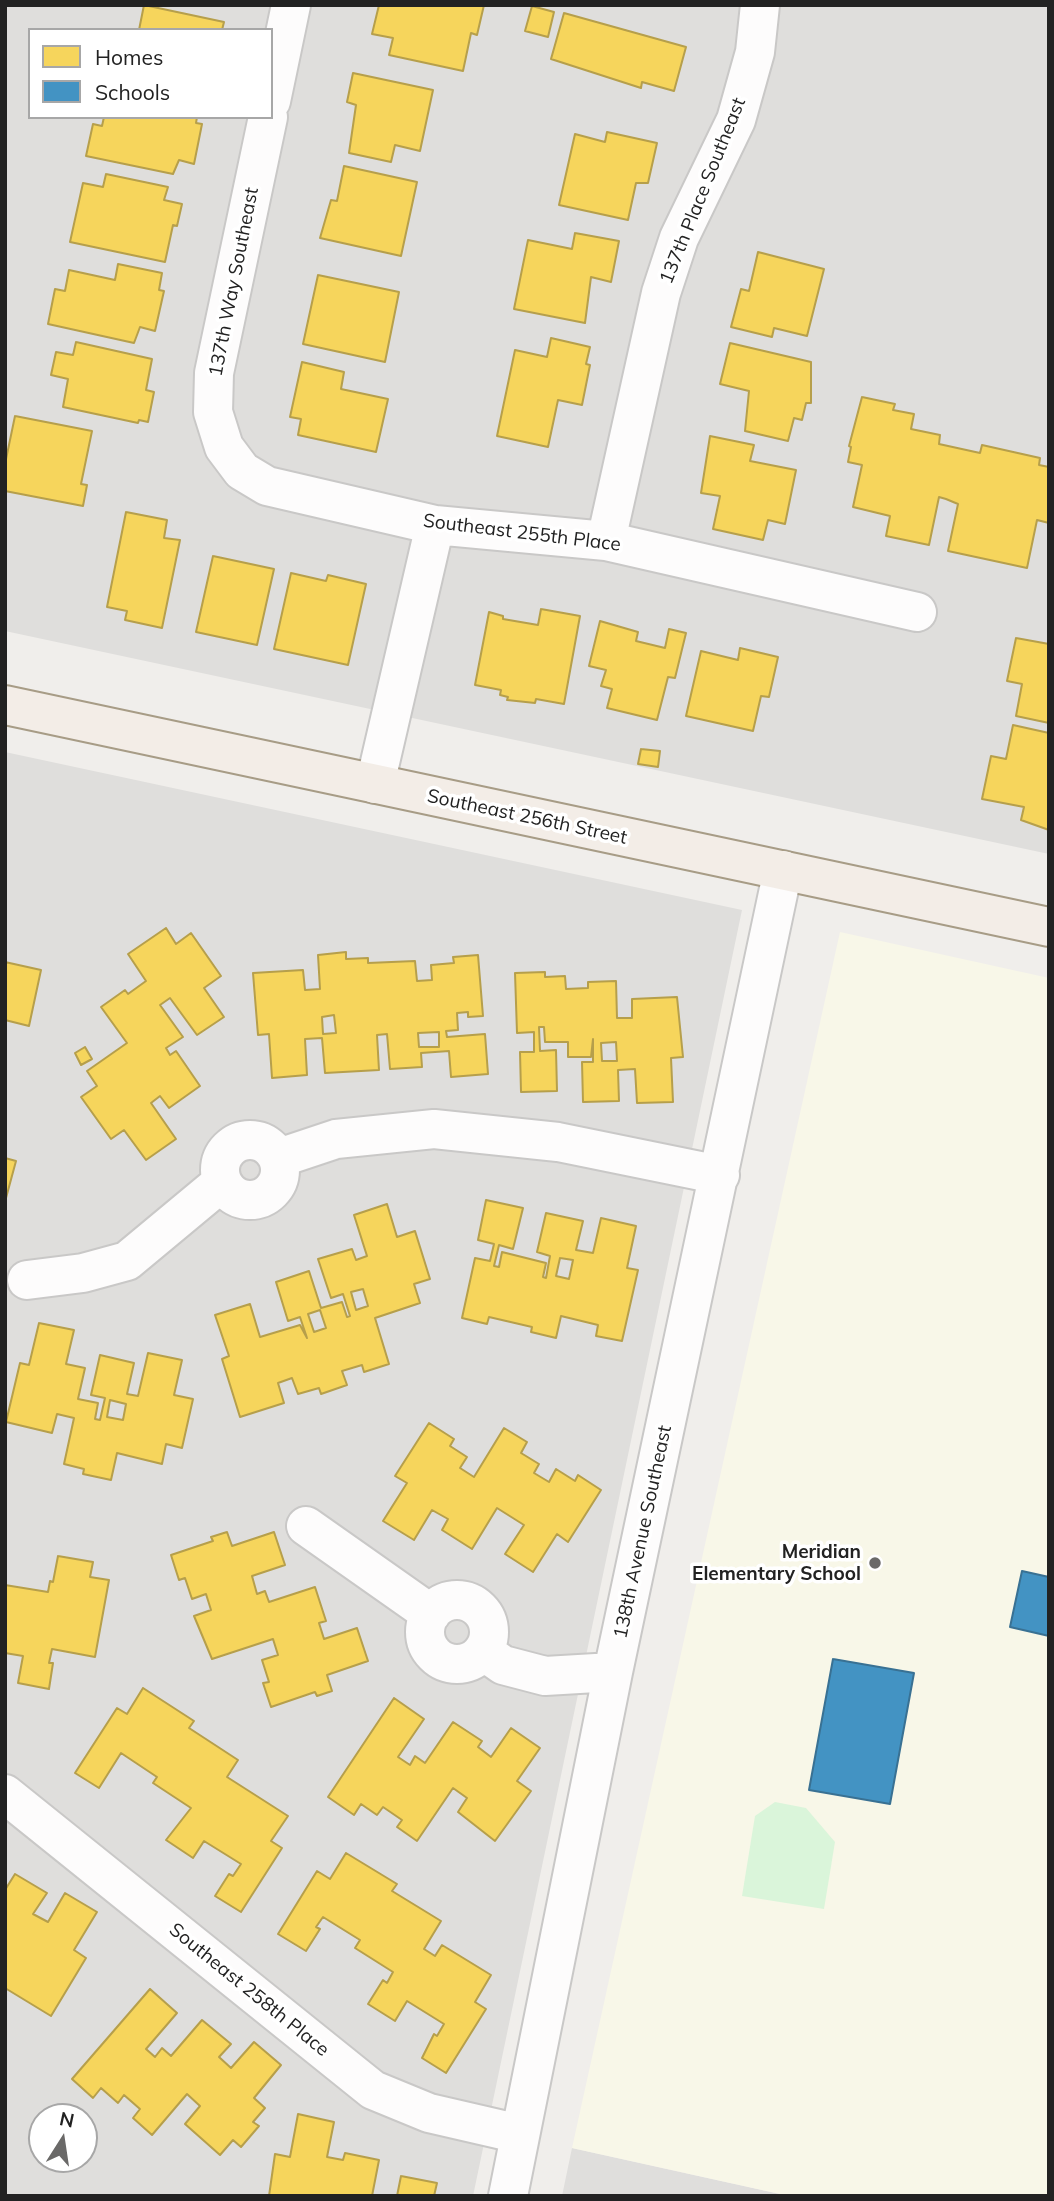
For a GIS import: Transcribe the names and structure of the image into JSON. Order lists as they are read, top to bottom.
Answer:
{
  "streets": {
    "main road": ["Southeast 256th Street"],
    "street": [
      "137th Place Southeast",
      "137th Way Southeast",
      "Southeast 255th Place",
      "138th Avenue Southeast",
      "Southeast 258th Place"
    ]
  },
  "crossings": [
    ["137th Place Southeast", "Southeast 255th Place"],
    ["137th Way Southeast", "Southeast 255th Place"],
    ["Southeast 256th Street", "138th Avenue Southeast"],
    ["138th Avenue Southeast", "Southeast 258th Place"]
  ],
  "places": ["Meridian Elementary School"],
  "legend": ["Homes", "Schools"],
  "north": "top"
}
